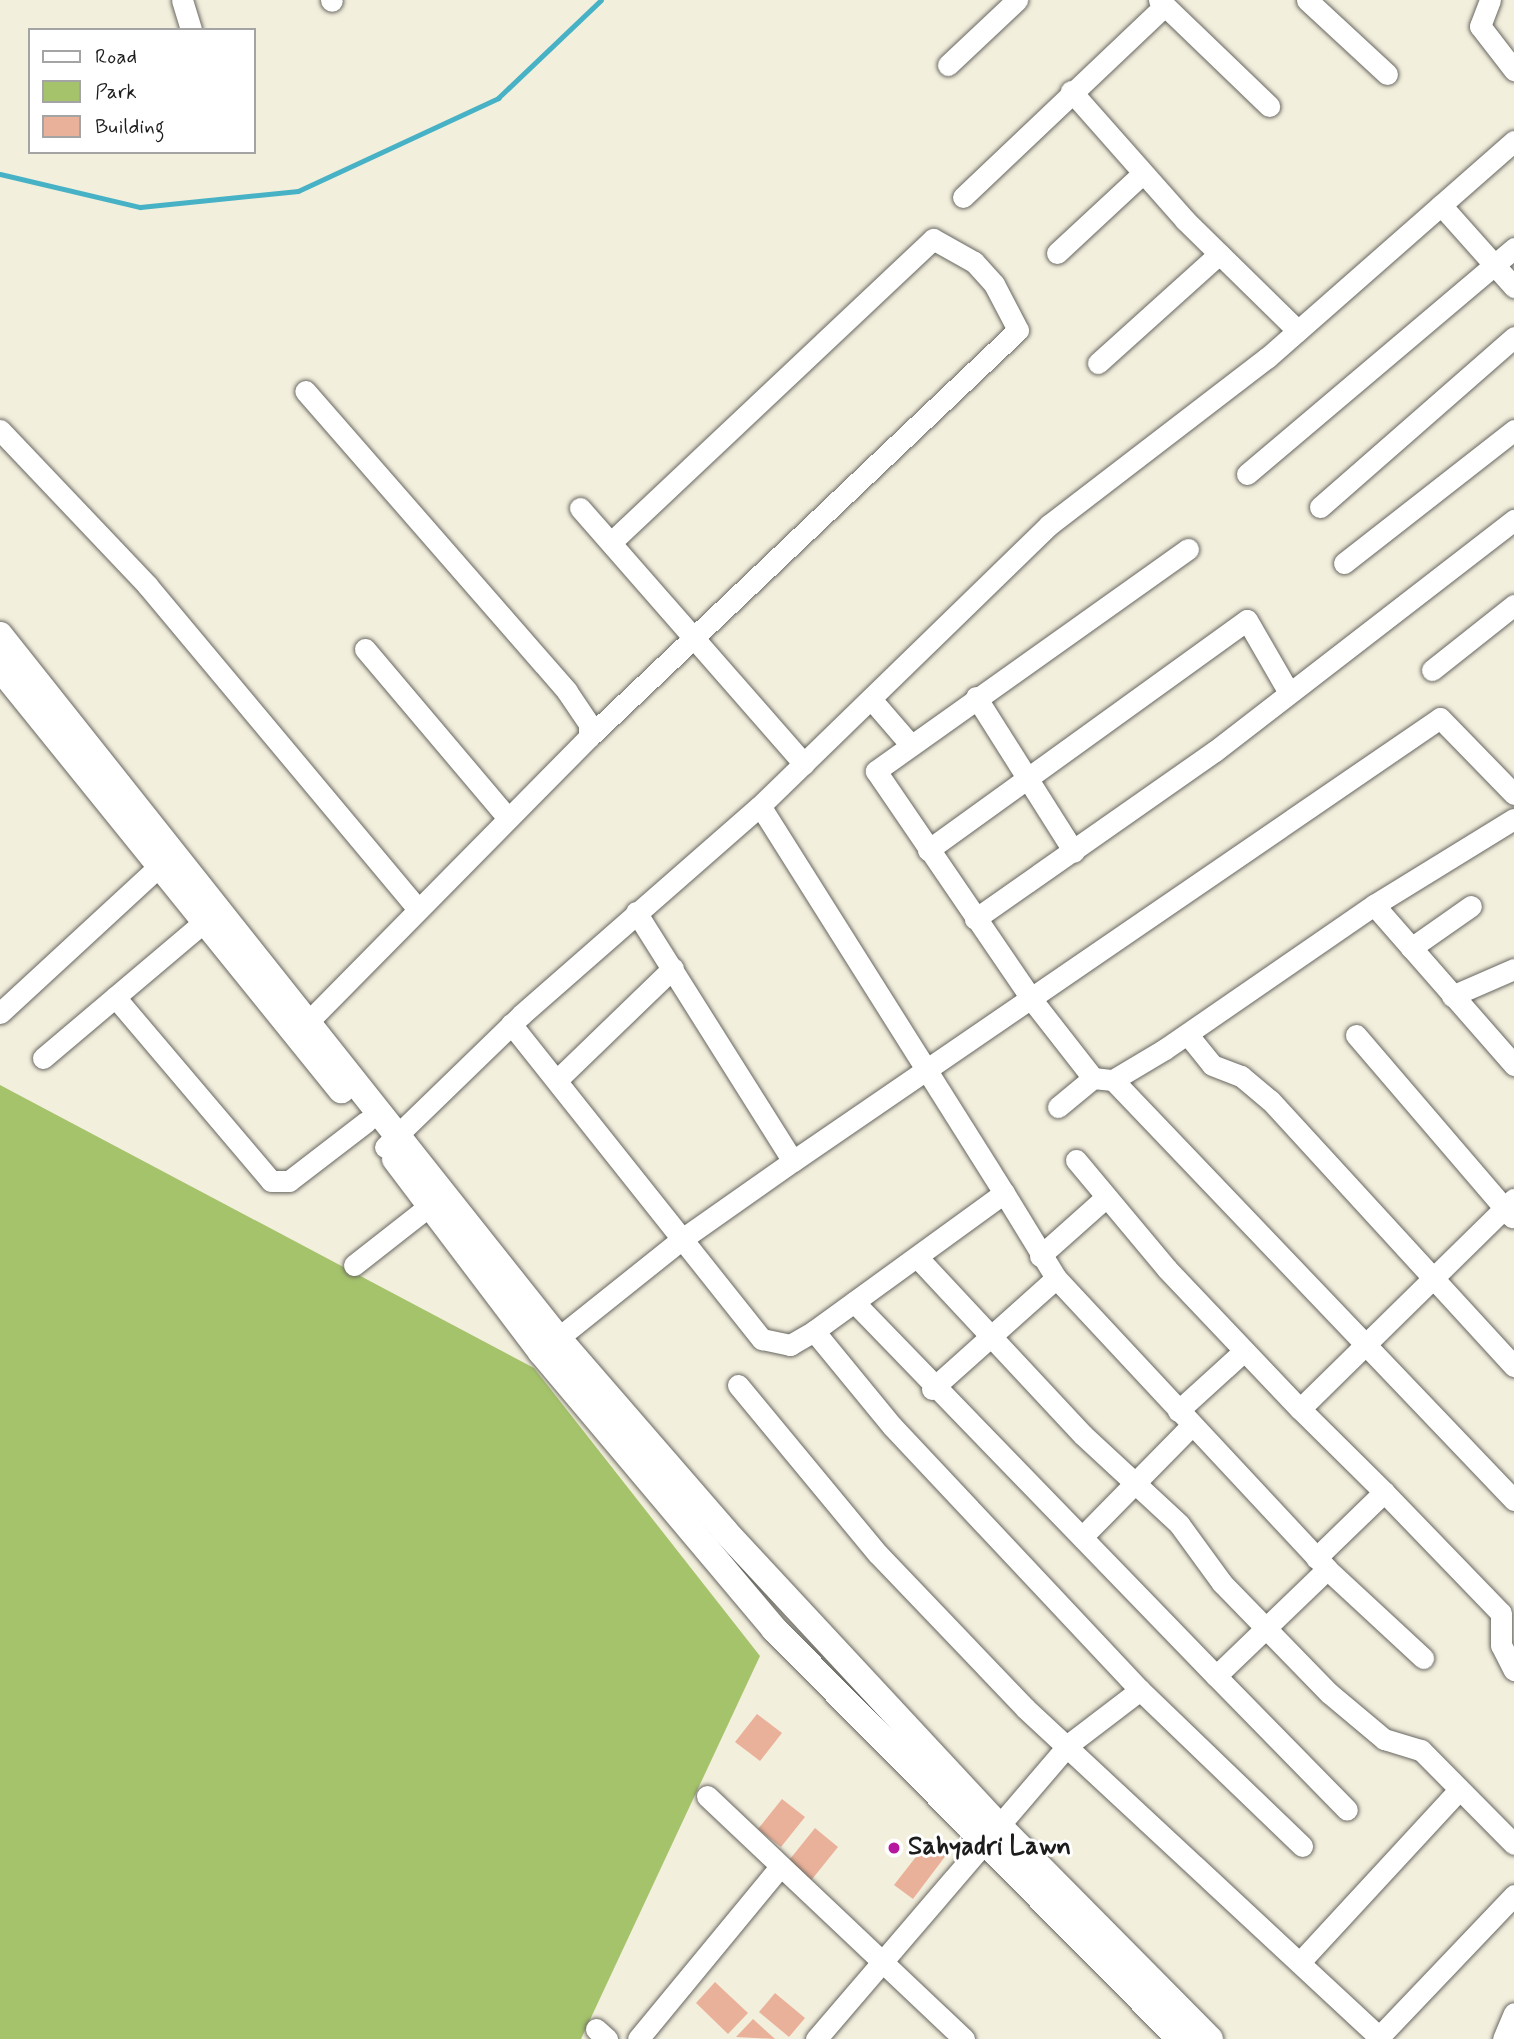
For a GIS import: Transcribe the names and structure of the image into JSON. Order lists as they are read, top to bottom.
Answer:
{
  "places": ["Sahyadri Lawn"],
  "legend": ["Road", "Park", "Building"]
}
